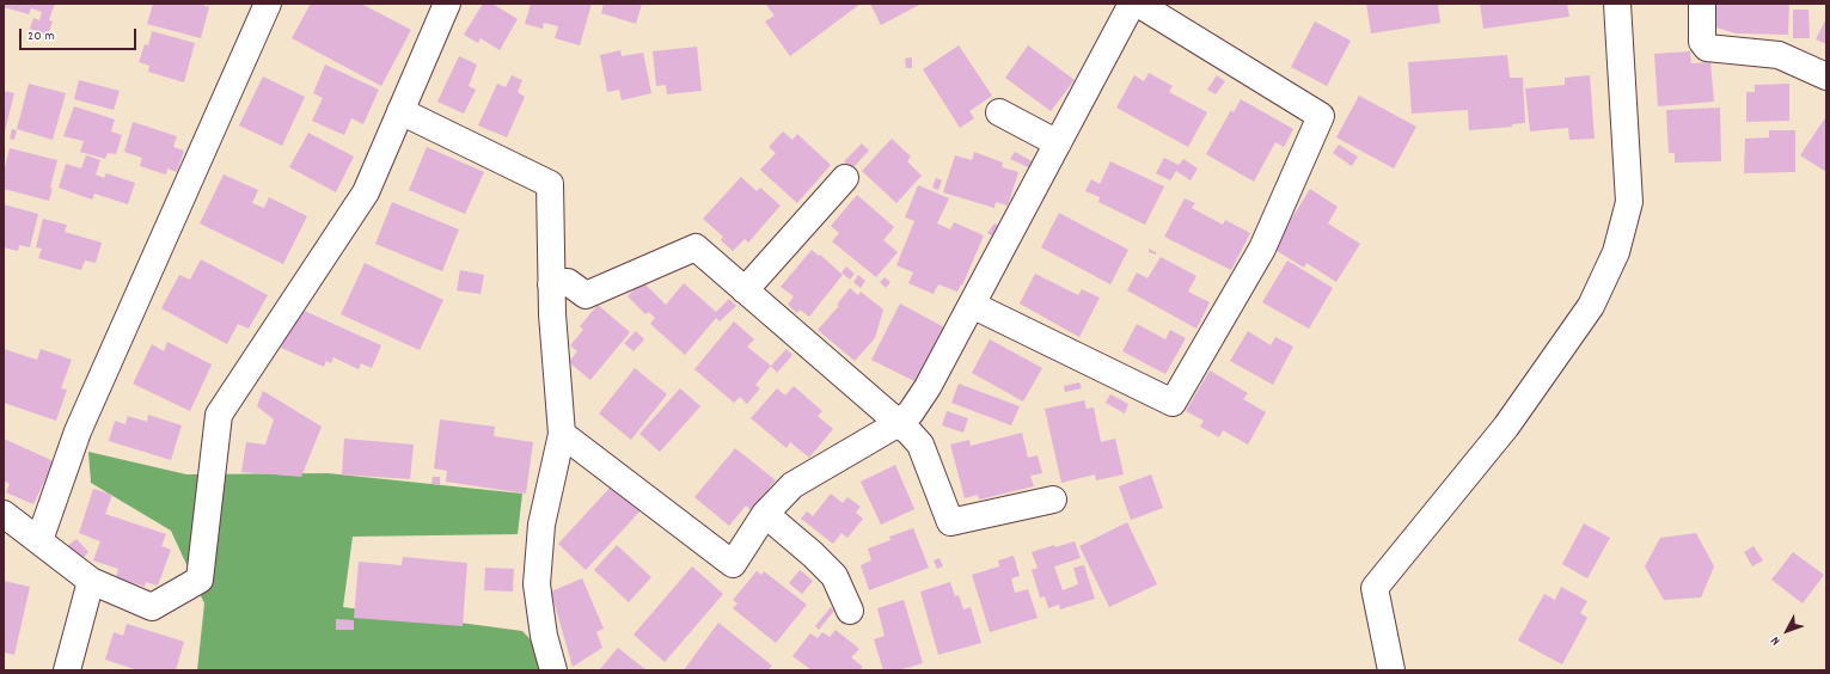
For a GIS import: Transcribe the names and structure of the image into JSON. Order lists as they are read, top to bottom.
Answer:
{
  "scale_bar": "20 m",
  "north": "bottom left"
}
